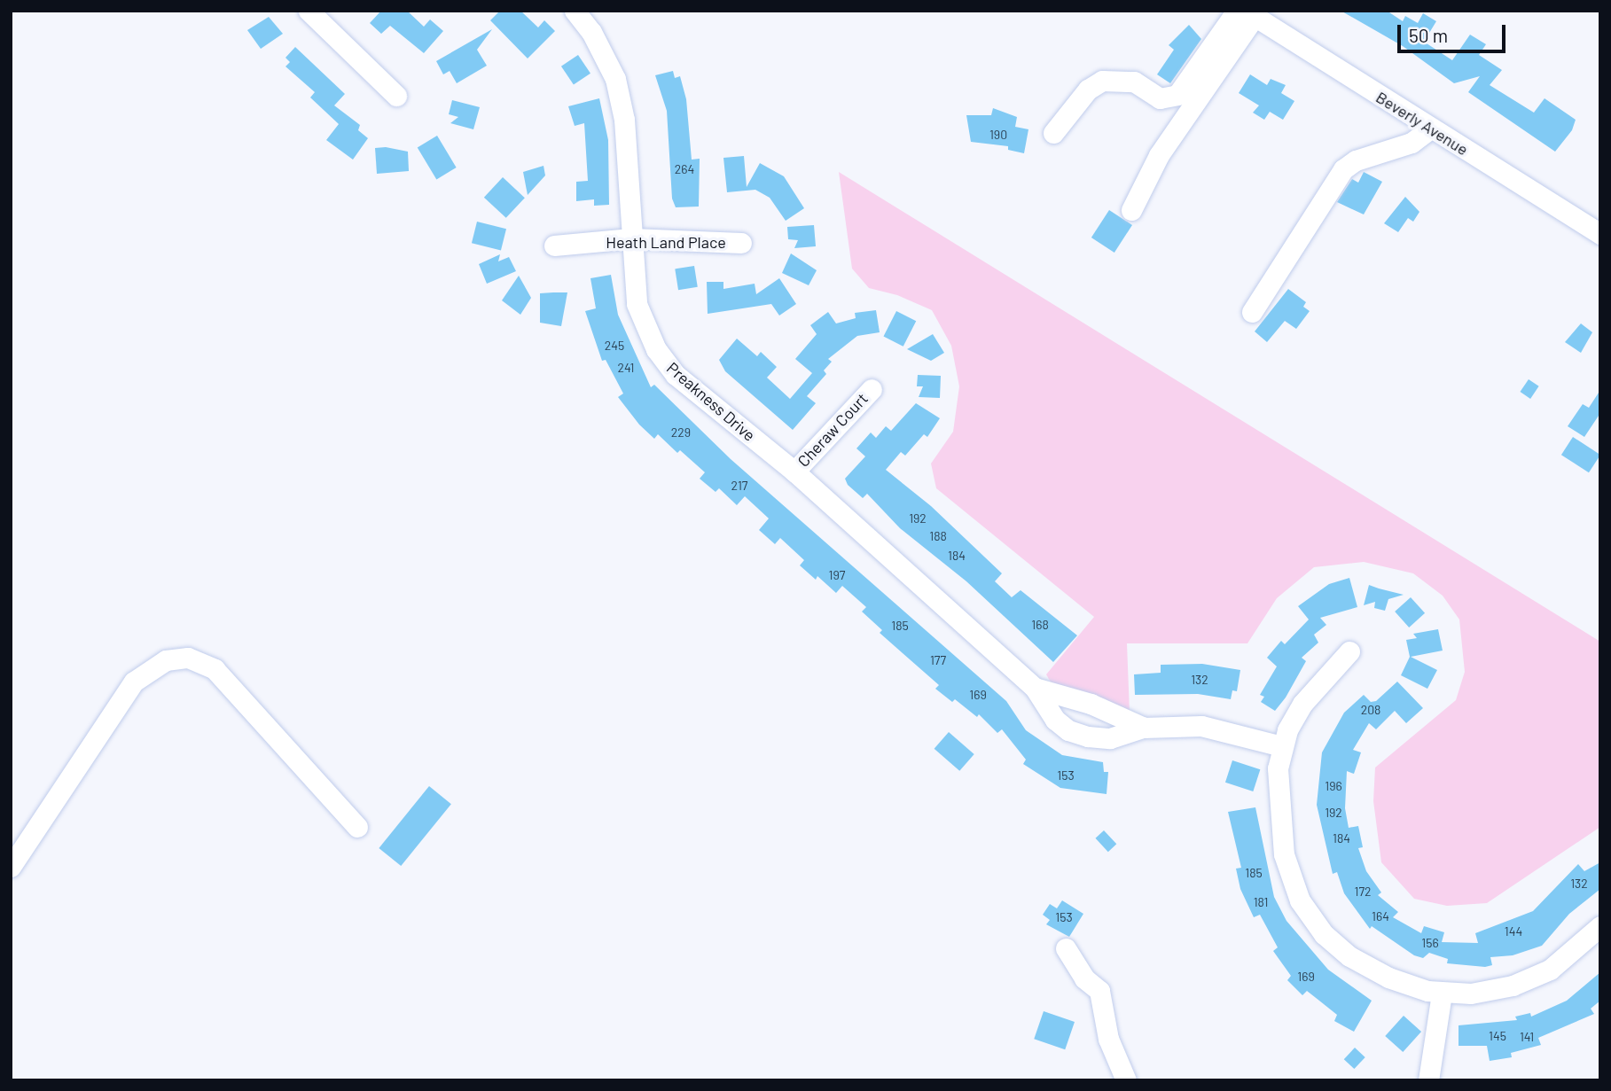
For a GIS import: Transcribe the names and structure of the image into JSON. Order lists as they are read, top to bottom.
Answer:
{
  "streets": {
    "street": [
      "Beverly Avenue",
      "Heath Land Place",
      "Preakness Drive",
      "Cheraw Court"
    ]
  },
  "crossings": [
    ["Heath Land Place", "Preakness Drive"],
    ["Preakness Drive", "Cheraw Court"]
  ],
  "house_numbers": [
    "190",
    "264",
    "245",
    "241",
    "229",
    "217",
    "192",
    "188",
    "184",
    "197",
    "168",
    "185",
    "177",
    "132",
    "169",
    "208",
    "153",
    "196",
    "192",
    "184",
    "185",
    "132",
    "172",
    "181",
    "164",
    "153",
    "144",
    "156",
    "169",
    "145",
    "141"
  ],
  "scale_bar": "50 m"
}
